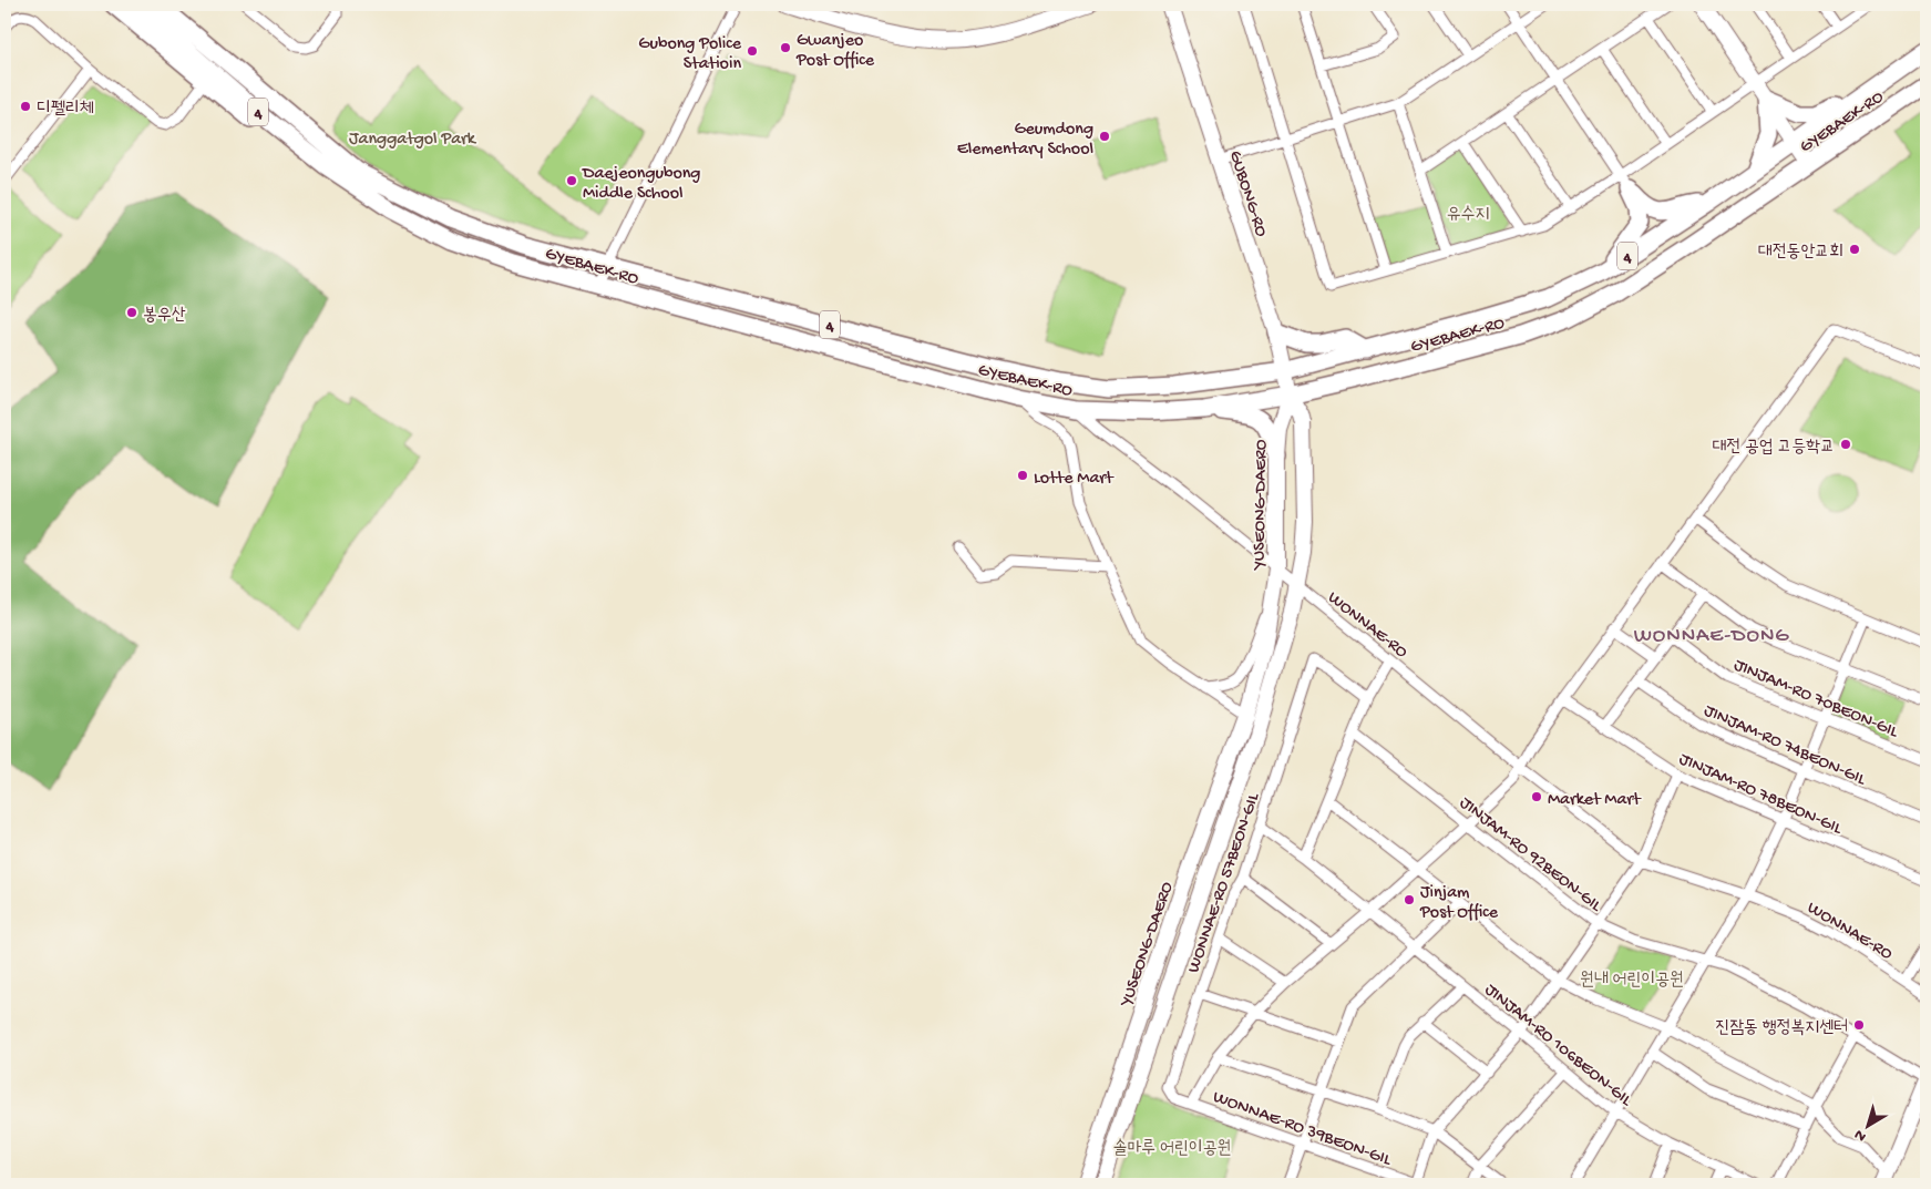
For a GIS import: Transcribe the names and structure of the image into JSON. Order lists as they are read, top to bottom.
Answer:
{
  "streets": {
    "main road": ["4", "GYEBAEK-RO"],
    "street": [
      "GUBONG-RO",
      "YUSEONG-DAERO",
      "WONNAE-RO",
      "JINJAM-RO 70BEON-GIL",
      "JINJAM-RO 74BEON-GIL",
      "JINJAM-RO 78BEON-GIL",
      "JINJAM-RO 92BEON-GIL",
      "WONNAE-RO 57BEON-GIL",
      "JINJAM-RO 106BEON-GIL",
      "WONNAE-RO 39BEON-GIL"
    ]
  },
  "crossings": [
    ["GYEBAEK-RO", "GUBONG-RO"],
    ["GYEBAEK-RO", "YUSEONG-DAERO"],
    ["GYEBAEK-RO", "WONNAE-RO"],
    ["GUBONG-RO", "YUSEONG-DAERO"],
    ["YUSEONG-DAERO", "WONNAE-RO"],
    ["WONNAE-RO", "WONNAE-RO 39BEON-GIL"],
    ["JINJAM-RO 78BEON-GIL", "WONNAE-RO 39BEON-GIL"],
    ["JINJAM-RO 92BEON-GIL", "WONNAE-RO 39BEON-GIL"],
    ["WONNAE-RO 57BEON-GIL", "JINJAM-RO 106BEON-GIL"],
    ["WONNAE-RO 57BEON-GIL", "WONNAE-RO 39BEON-GIL"],
    ["JINJAM-RO 106BEON-GIL", "WONNAE-RO 39BEON-GIL"]
  ],
  "districts": ["WONNAE-DONG"],
  "parks": [
    "Janggatgol Park",
    "유수지",
    "원내 어린이공원",
    "솔마루 어린이공원"
  ],
  "places": [
    "Gwanjeo Post Office",
    "Gubong Police Statioin",
    "디펠리체",
    "Geumdong Elementary School",
    "Daejeongubong Middle School",
    "대전동안교회",
    "봉우산",
    "대전 공업 고등학교",
    "Lotte Mart",
    "Market Mart",
    "Jinjam Post Office",
    "진잠동 행정복지센터"
  ],
  "north": "bottom left"
}
